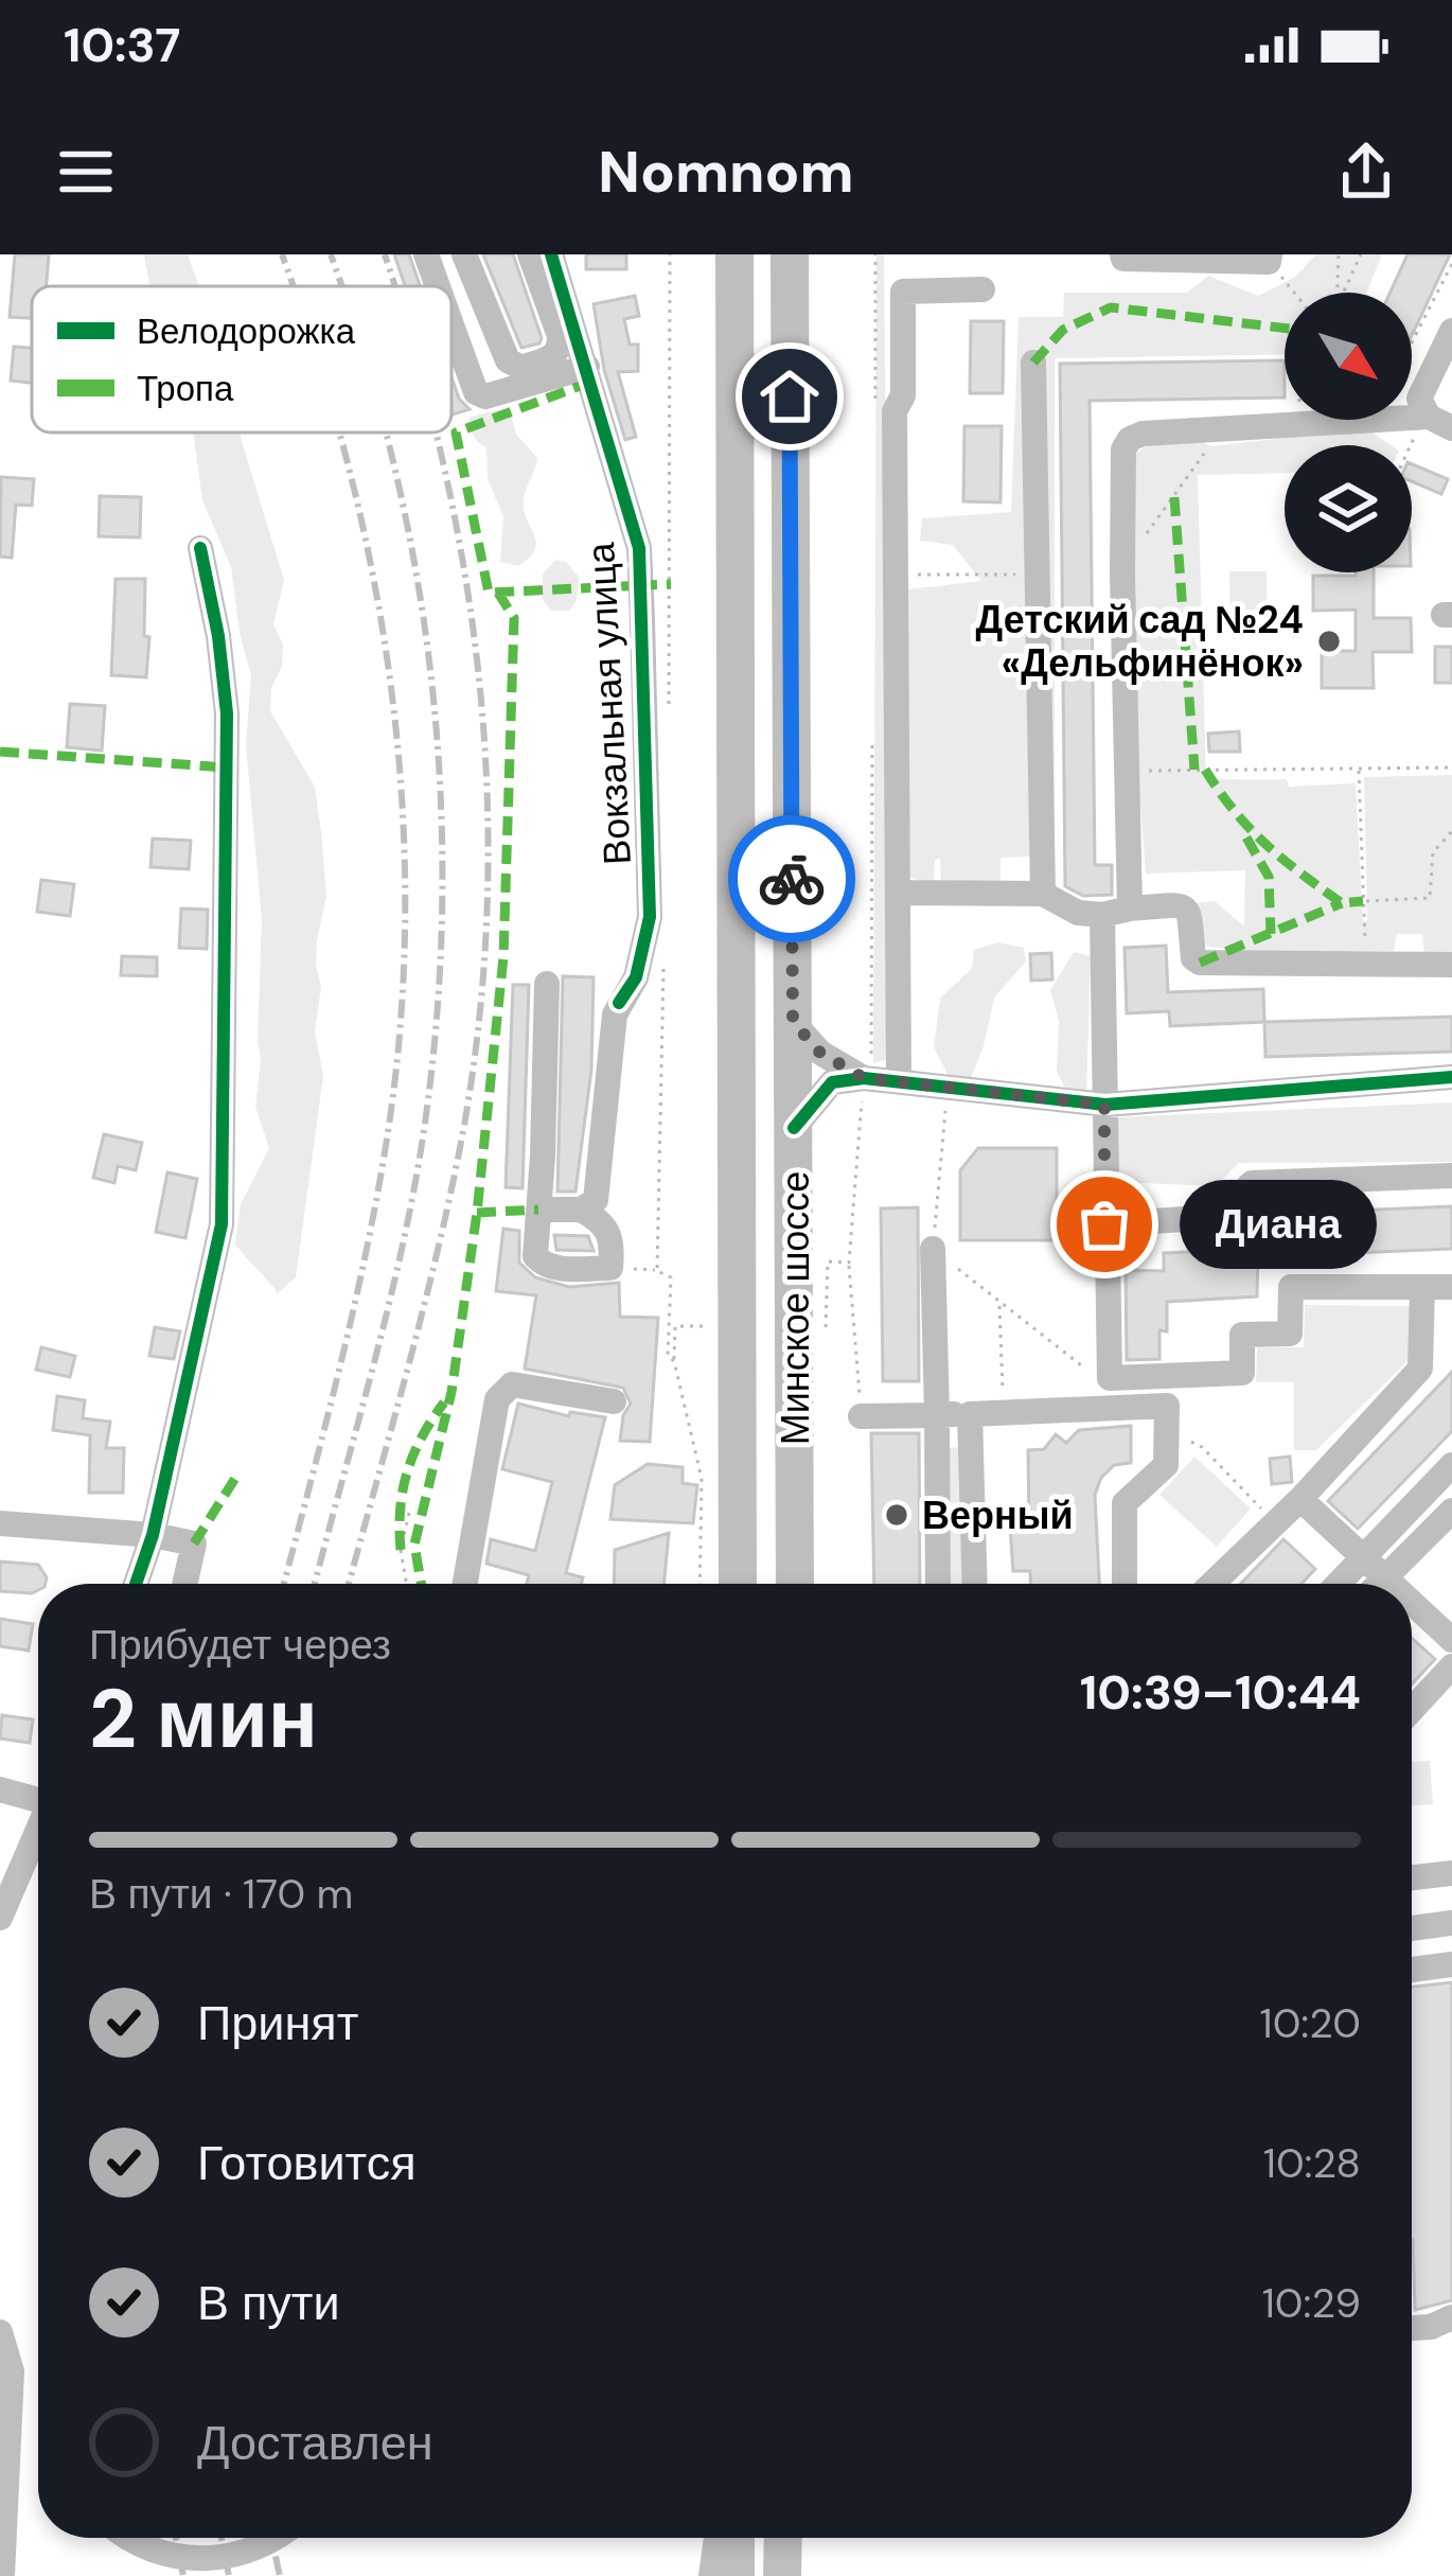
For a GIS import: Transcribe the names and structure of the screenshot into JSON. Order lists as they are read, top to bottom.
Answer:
{
  "streets": {
    "highway": ["Минское шоссе"],
    "street": ["Вокзальная улица"]
  },
  "places": ["Детский сад №24 «Дельфинёнок»", "Диана", "Верный"],
  "legend": ["Велодорожка", "Тропа"],
  "north": "bottom right",
  "page": {
    "status": "10:37",
    "header": "Nomnom",
    "bubble": "Диана",
    "heading": ["2 мин", "Прибудет через", "10:39–10:44"],
    "bar": "В пути · 170 m",
    "list": [
      ["Принят", "10:20"],
      ["Готовится", "10:28"],
      ["В пути", "10:29"],
      "Доставлен"
    ]
  }
}
